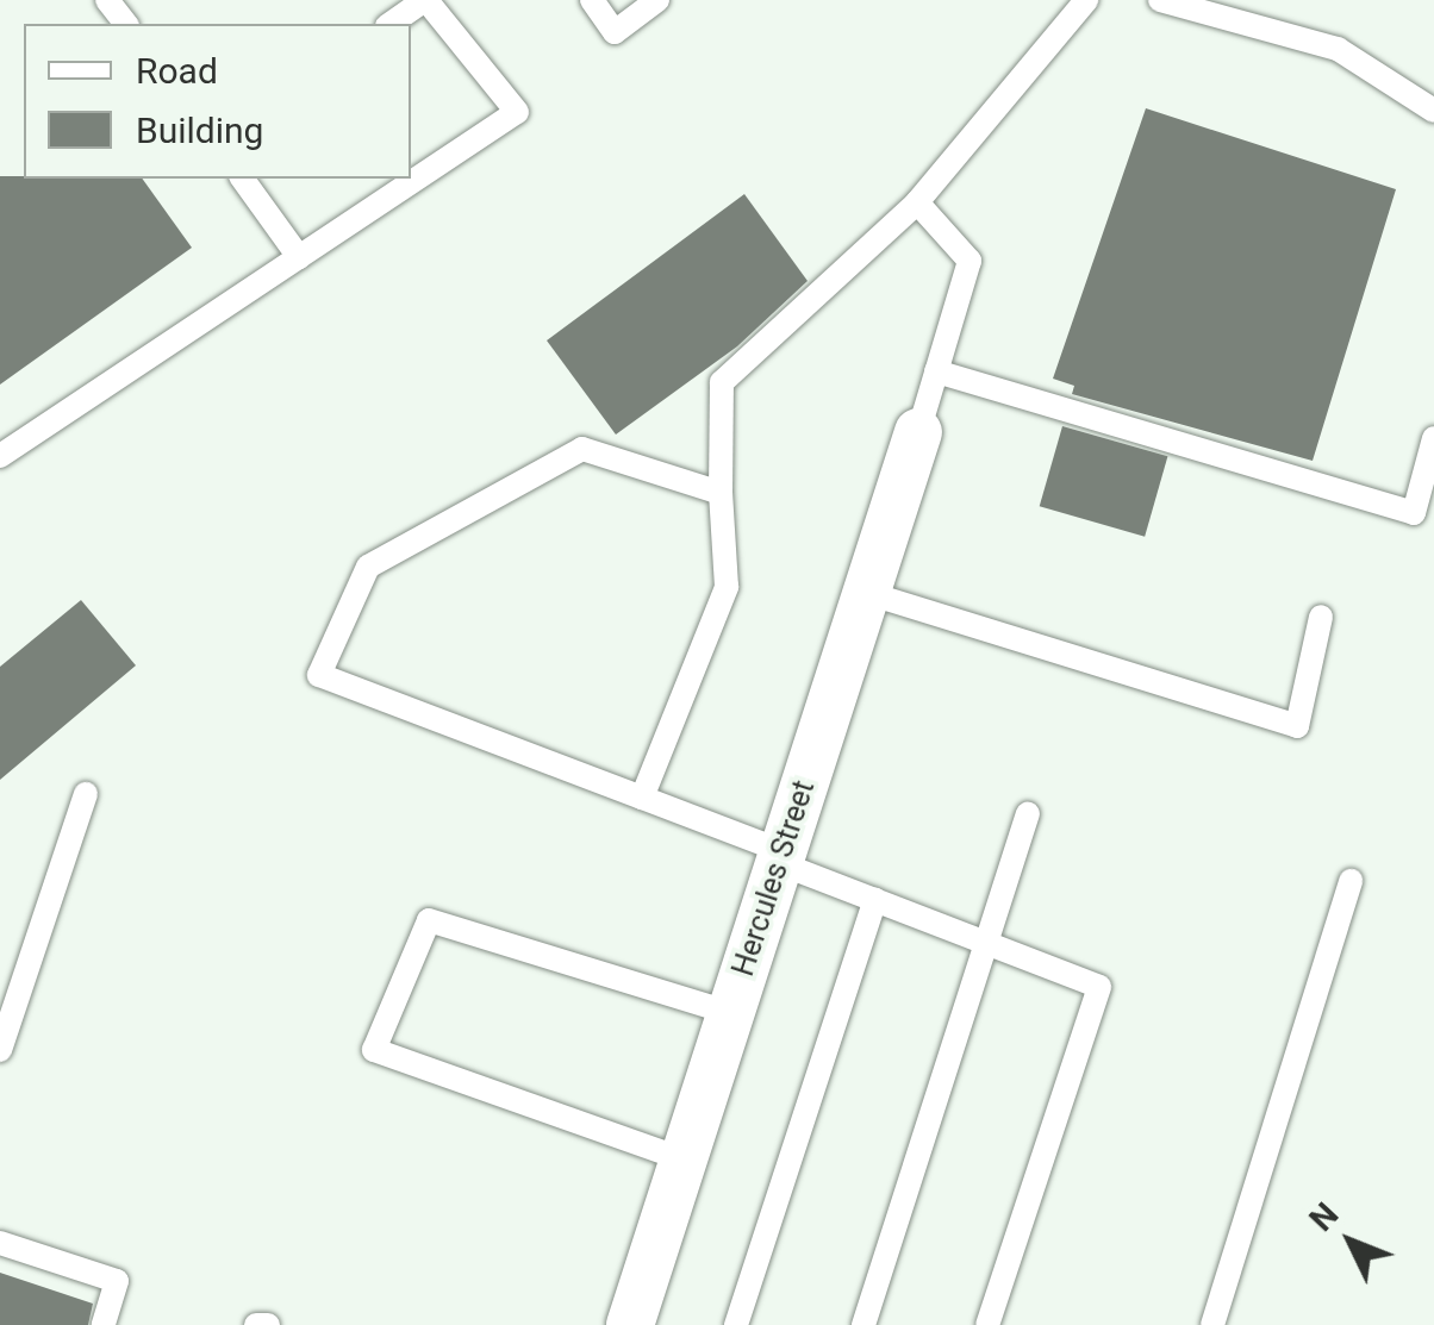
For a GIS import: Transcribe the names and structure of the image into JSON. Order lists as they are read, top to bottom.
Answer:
{
  "streets": {
    "street": ["Hercules Street"]
  },
  "legend": ["Road", "Building"],
  "north": "top left"
}
